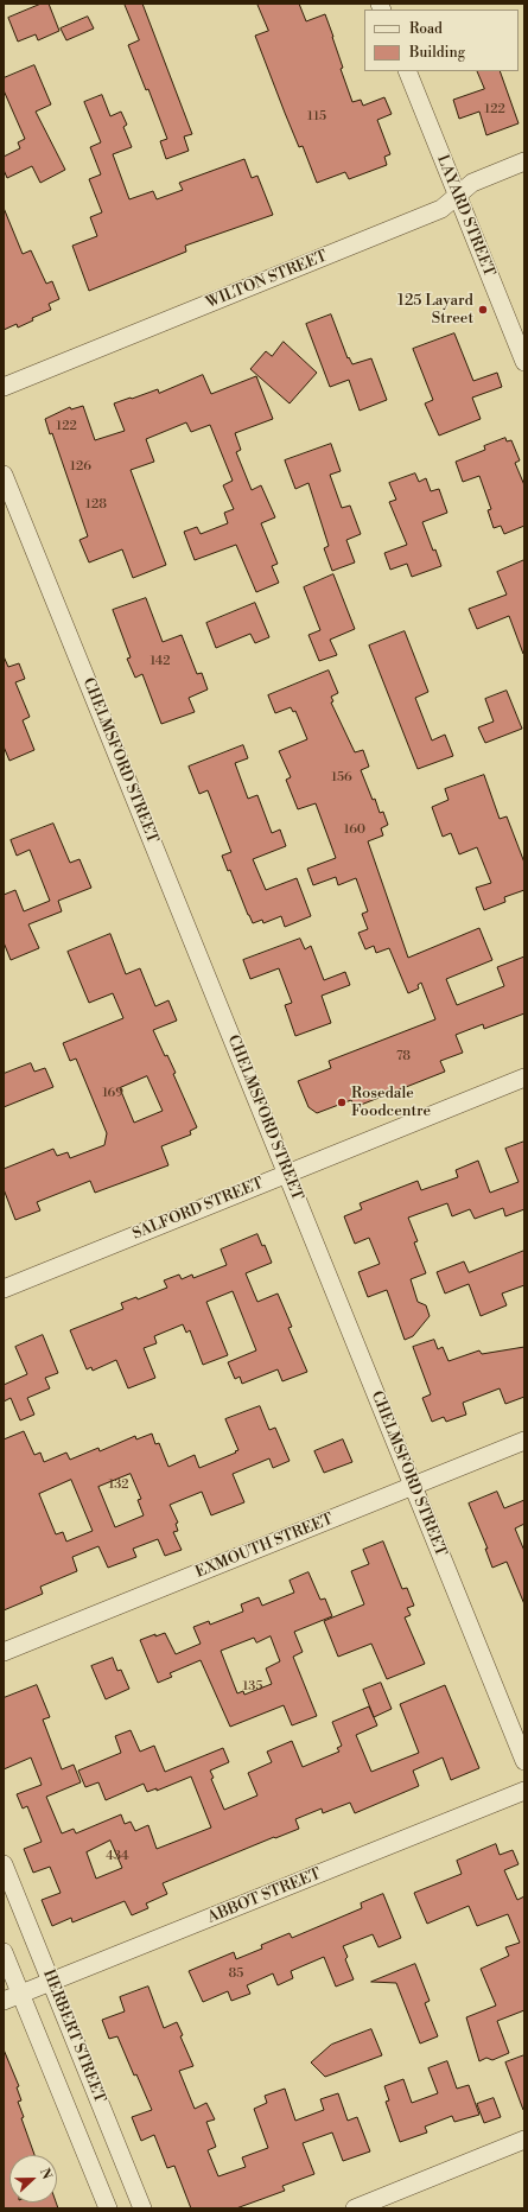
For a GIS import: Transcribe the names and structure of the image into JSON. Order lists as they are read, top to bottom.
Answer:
{
  "streets": {
    "street": [
      "LAYARD STREET",
      "WILTON STREET",
      "CHELMSFORD STREET",
      "SALFORD STREET",
      "EXMOUTH STREET",
      "ABBOT STREET",
      "HERBERT STREET"
    ]
  },
  "crossings": [
    ["LAYARD STREET", "WILTON STREET"],
    ["CHELMSFORD STREET", "SALFORD STREET"],
    ["CHELMSFORD STREET", "EXMOUTH STREET"],
    ["ABBOT STREET", "HERBERT STREET"]
  ],
  "places": ["125 Layard Street", "Rosedale Foodcentre"],
  "house_numbers": [
    "122",
    "115",
    "122",
    "126",
    "128",
    "142",
    "156",
    "160",
    "78",
    "169",
    "132",
    "135",
    "434",
    "85"
  ],
  "legend": ["Road", "Building"],
  "north": "right"
}
